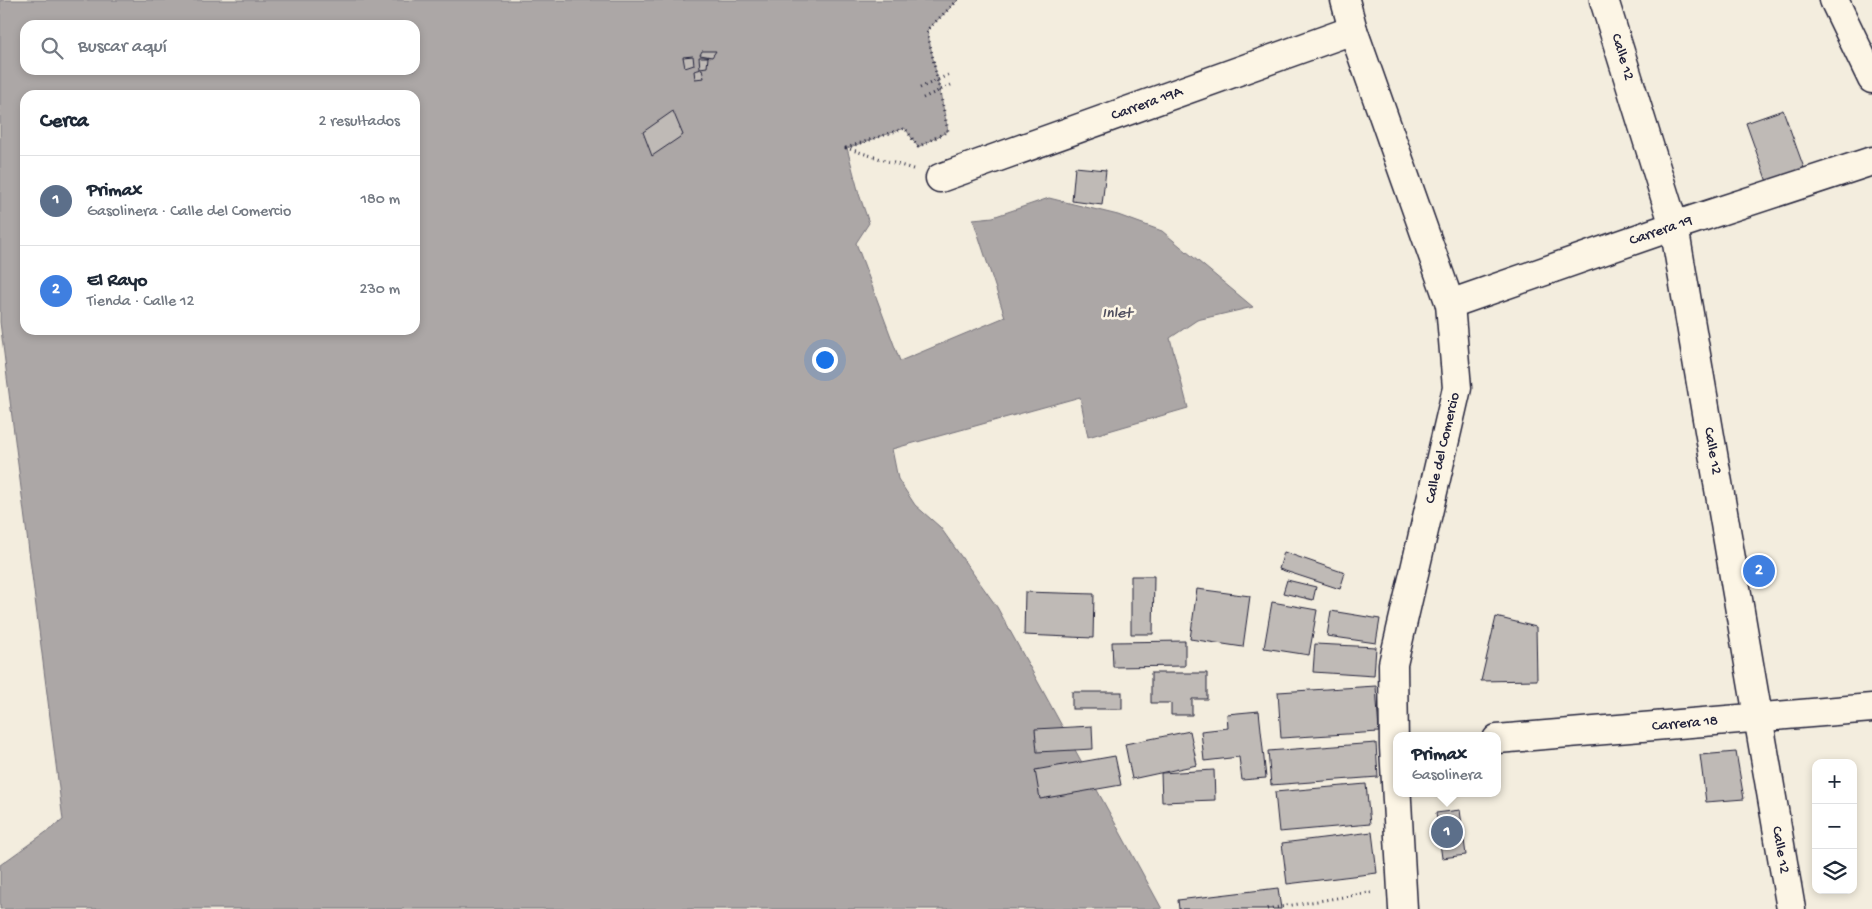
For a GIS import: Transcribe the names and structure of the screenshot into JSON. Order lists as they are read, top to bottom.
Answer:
{
  "streets": {
    "street": [
      "Calle 12",
      "Carrera 19A",
      "Carrera 19",
      "Calle del Comercio",
      "Carrera 18"
    ]
  },
  "crossings": [
    ["Calle 12", "Carrera 19"],
    ["Calle 12", "Carrera 18"],
    ["Carrera 19A", "Calle del Comercio"],
    ["Carrera 19", "Calle del Comercio"]
  ],
  "water": ["Inlet"],
  "page": {
    "search": "Buscar aquí",
    "heading": ["Cerca", "2 resultados"],
    "list": [
      {
        "mark": "1",
        "name": "Primax",
        "note": "Gasolinera · Calle del Comercio",
        "value": "180 m"
      },
      {
        "mark": "2",
        "name": "El Rayo",
        "note": "Tienda · Calle 12",
        "value": "230 m"
      }
    ],
    "pins": ["2", "1"],
    "popup": ["Primax", "Gasolinera"],
    "map_buttons": ["+", "−"]
  }
}
